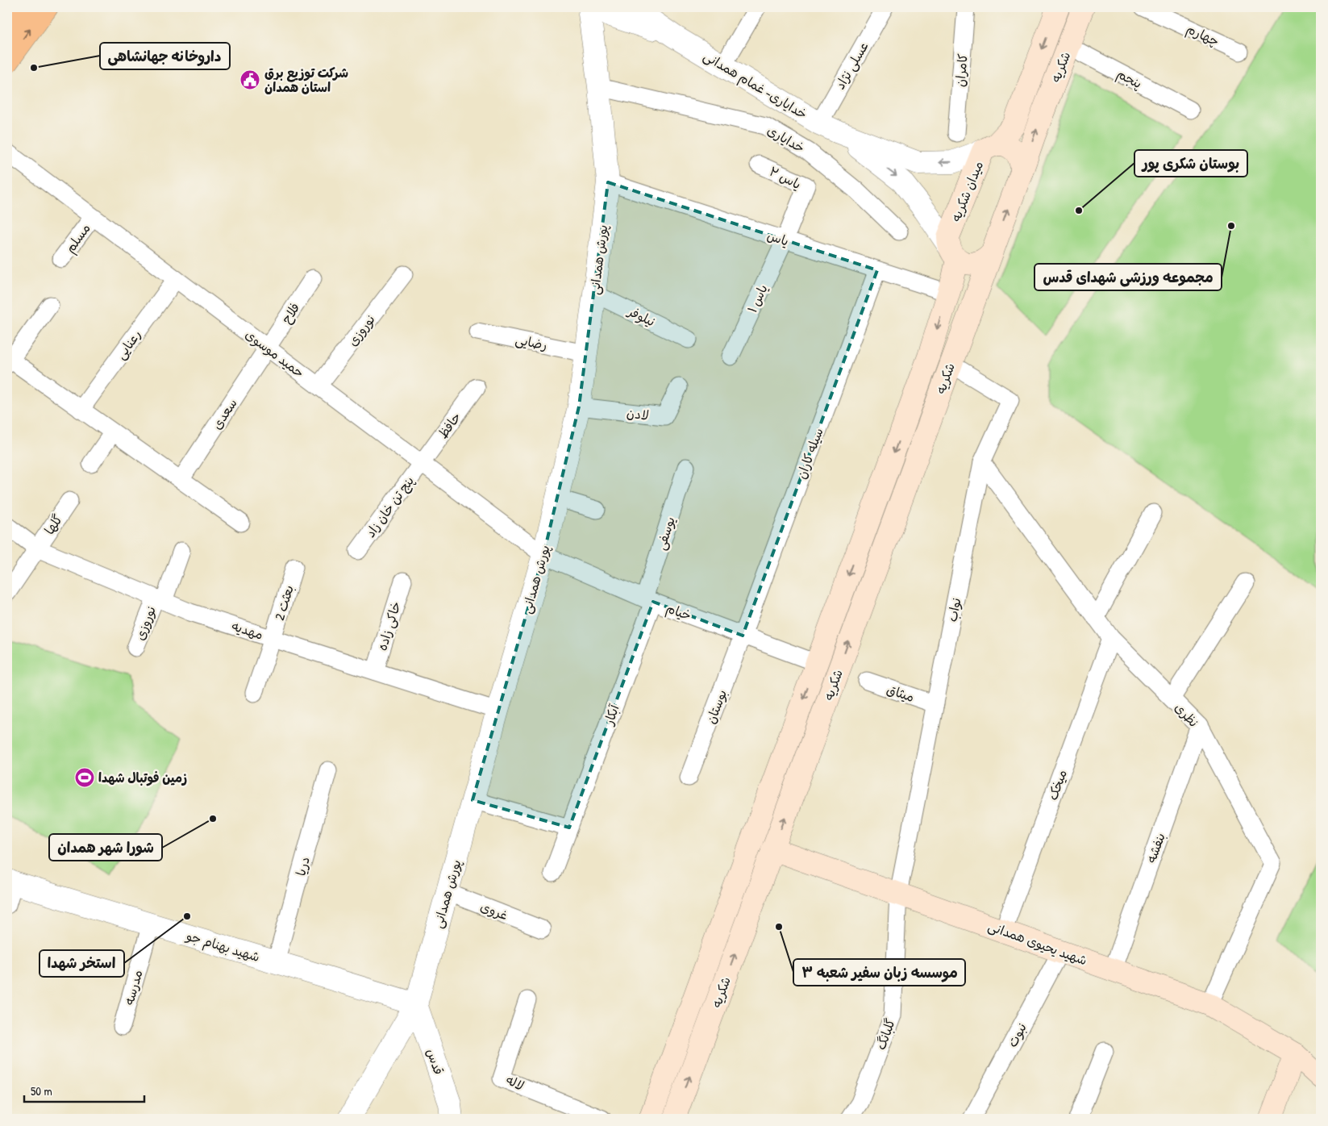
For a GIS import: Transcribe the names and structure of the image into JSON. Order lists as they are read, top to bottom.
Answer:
{
  "streets": {
    "main road": ["شکریه", "میدان شکریه", "شهید یحیوی همدانی"],
    "street": [
      "چهارم",
      "عسلی نژاد",
      "کامران",
      "پنجم",
      "خدایاری- غمام همدانی",
      "خدایاری",
      "یاس ۲",
      "مسلم",
      "یاس",
      "پورش همدانی",
      "یاس ۱",
      "فلاح",
      "نیلوفر",
      "نوروزی",
      "رضایی",
      "رعنایی",
      "حمید موسوی",
      "سعدی",
      "لادن",
      "حافظ",
      "سیله کاران",
      "پنج تن خان زاد",
      "گلها",
      "یوسفی",
      "بعثت 2",
      "نواب",
      "خیام",
      "خاکی زاده",
      "مهدیه",
      "میثاق",
      "بوستان",
      "آبکار",
      "نظری",
      "میخک",
      "بنفشه",
      "دریا",
      "غروی",
      "شهید بهنام جو",
      "مدرسه",
      "گلبانگ",
      "نبوت",
      "قدس",
      "لاله"
    ]
  },
  "crossings": [
    ["عسلی نژاد", "خدایاری- غمام همدانی"],
    ["شکریه", "پنجم"],
    ["شکریه", "میدان شکریه"],
    ["شکریه", "یاس"],
    ["شکریه", "نواب"],
    ["شکریه", "خیام"],
    ["شکریه", "شهید یحیوی همدانی"],
    ["خدایاری", "پورش همدانی"],
    ["یاس ۲", "یاس"],
    ["یاس ۲", "یاس ۱"],
    ["مسلم", "حمید موسوی"],
    ["یاس", "پورش همدانی"],
    ["یاس", "یاس ۱"],
    ["یاس", "سیله کاران"],
    ["پورش همدانی", "نیلوفر"],
    ["پورش همدانی", "رضایی"],
    ["پورش همدانی", "حمید موسوی"],
    ["پورش همدانی", "لادن"],
    ["پورش همدانی", "خیام"],
    ["پورش همدانی", "مهدیه"],
    ["پورش همدانی", "غروی"],
    ["پورش همدانی", "شهید بهنام جو"],
    ["پورش همدانی", "قدس"],
    ["فلاح", "حمید موسوی"],
    ["فلاح", "سعدی"],
    ["نوروزی", "حمید موسوی"],
    ["نوروزی", "مهدیه"],
    ["رعنایی", "حمید موسوی"],
    ["حمید موسوی", "سعدی"],
    ["حمید موسوی", "حافظ"],
    ["حمید موسوی", "پنج تن خان زاد"],
    ["حمید موسوی", "خیام"],
    ["حافظ", "پنج تن خان زاد"],
    ["سیله کاران", "خیام"],
    ["سیله کاران", "بوستان"],
    ["گلها", "مهدیه"],
    ["یوسفی", "خیام"],
    ["یوسفی", "آبکار"],
    ["بعثت 2", "مهدیه"],
    ["نواب", "میثاق"],
    ["نواب", "نظری"],
    ["نواب", "شهید یحیوی همدانی"],
    ["نواب", "گلبانگ"],
    ["خیام", "بوستان"],
    ["خیام", "آبکار"],
    ["خاکی زاده", "مهدیه"],
    ["نظری", "میخک"],
    ["نظری", "بنفشه"],
    ["نظری", "شهید یحیوی همدانی"],
    ["میخک", "شهید یحیوی همدانی"],
    ["بنفشه", "شهید یحیوی همدانی"],
    ["دریا", "شهید بهنام جو"],
    ["شهید یحیوی همدانی", "گلبانگ"],
    ["شهید یحیوی همدانی", "نبوت"],
    ["شهید بهنام جو", "مدرسه"],
    ["شهید بهنام جو", "قدس"]
  ],
  "places": {
    "other": [
      "داروخانه جهانشاهی",
      "بوستان شکری پور",
      "مجموعه ورزشی شهدای قدس",
      "شورا شهر همدان",
      "استخر شهدا",
      "موسسه زبان سفیر شعبه ۳"
    ],
    "public building": ["شرکت توزیع برق استان همدان"],
    "sports": ["زمین فوتبال شهدا"]
  },
  "scale_bar": "50 m"
}
